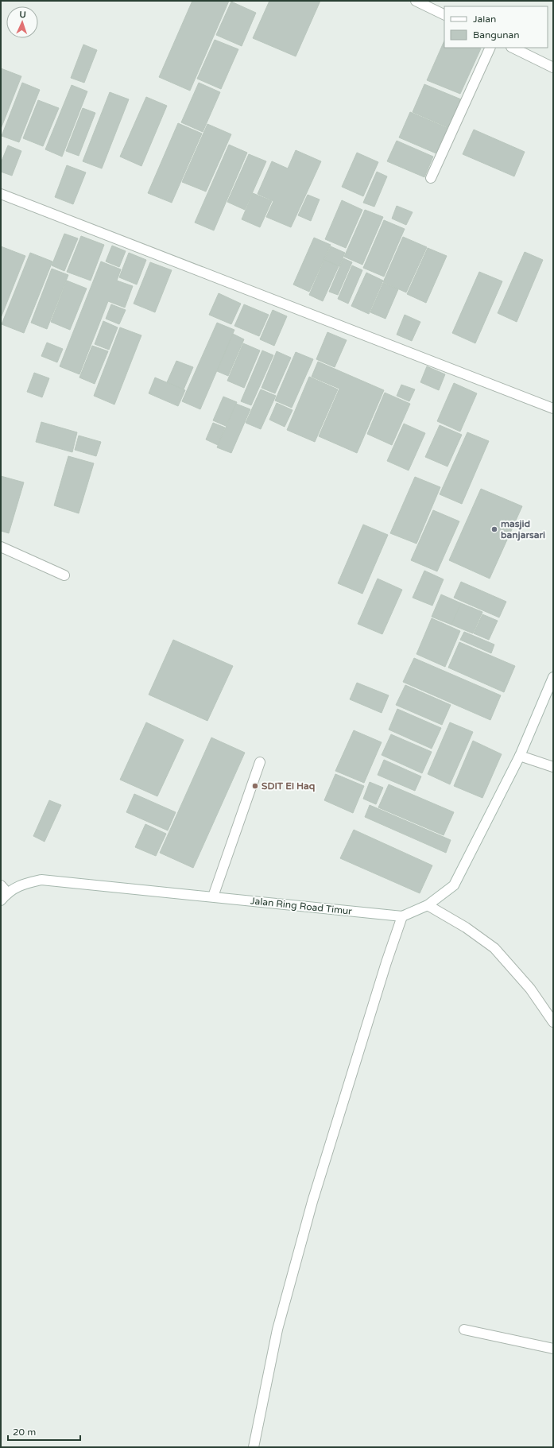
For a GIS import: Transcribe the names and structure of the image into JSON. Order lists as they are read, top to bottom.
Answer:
{
  "streets": {
    "street": ["Jalan Ring Road Timur"]
  },
  "places": ["masjid banjarsari", "SDIT El Haq"],
  "legend": ["Jalan", "Bangunan"],
  "scale_bar": "20 m",
  "north": "top"
}
